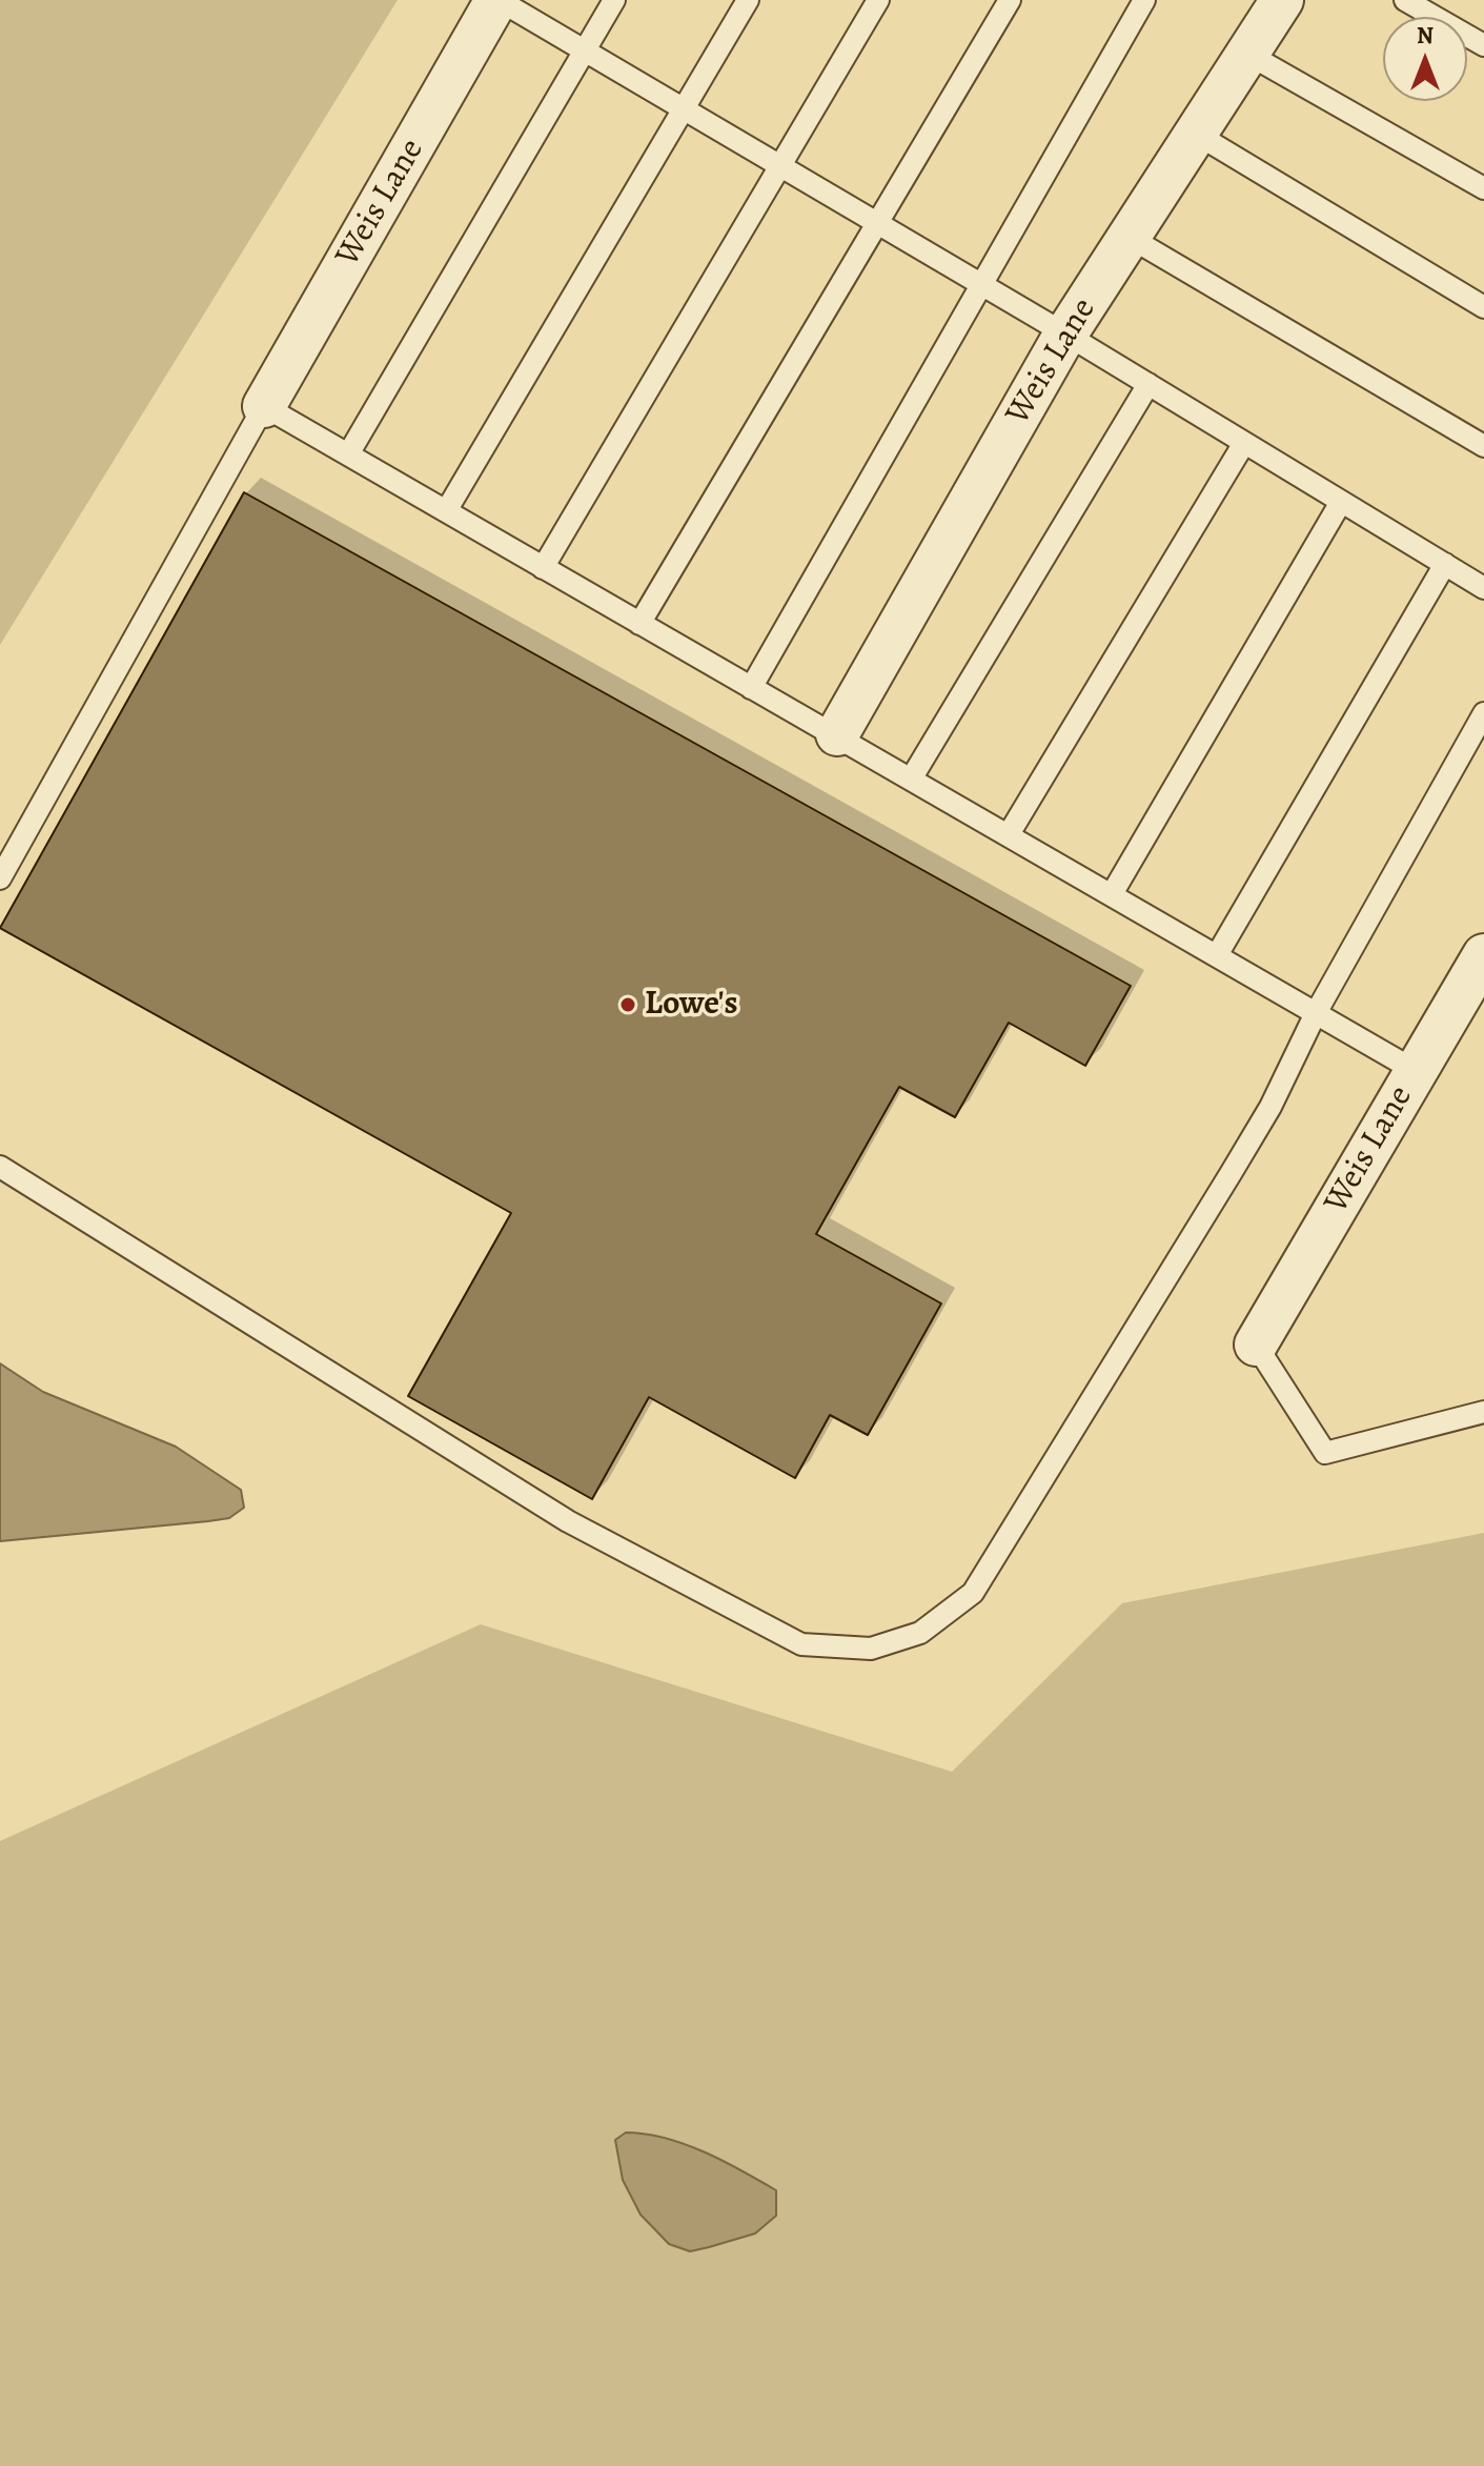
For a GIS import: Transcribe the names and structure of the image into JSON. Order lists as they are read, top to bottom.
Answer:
{
  "streets": {
    "street": ["Weis Lane"]
  },
  "places": ["Lowe's"],
  "north": "top"
}
